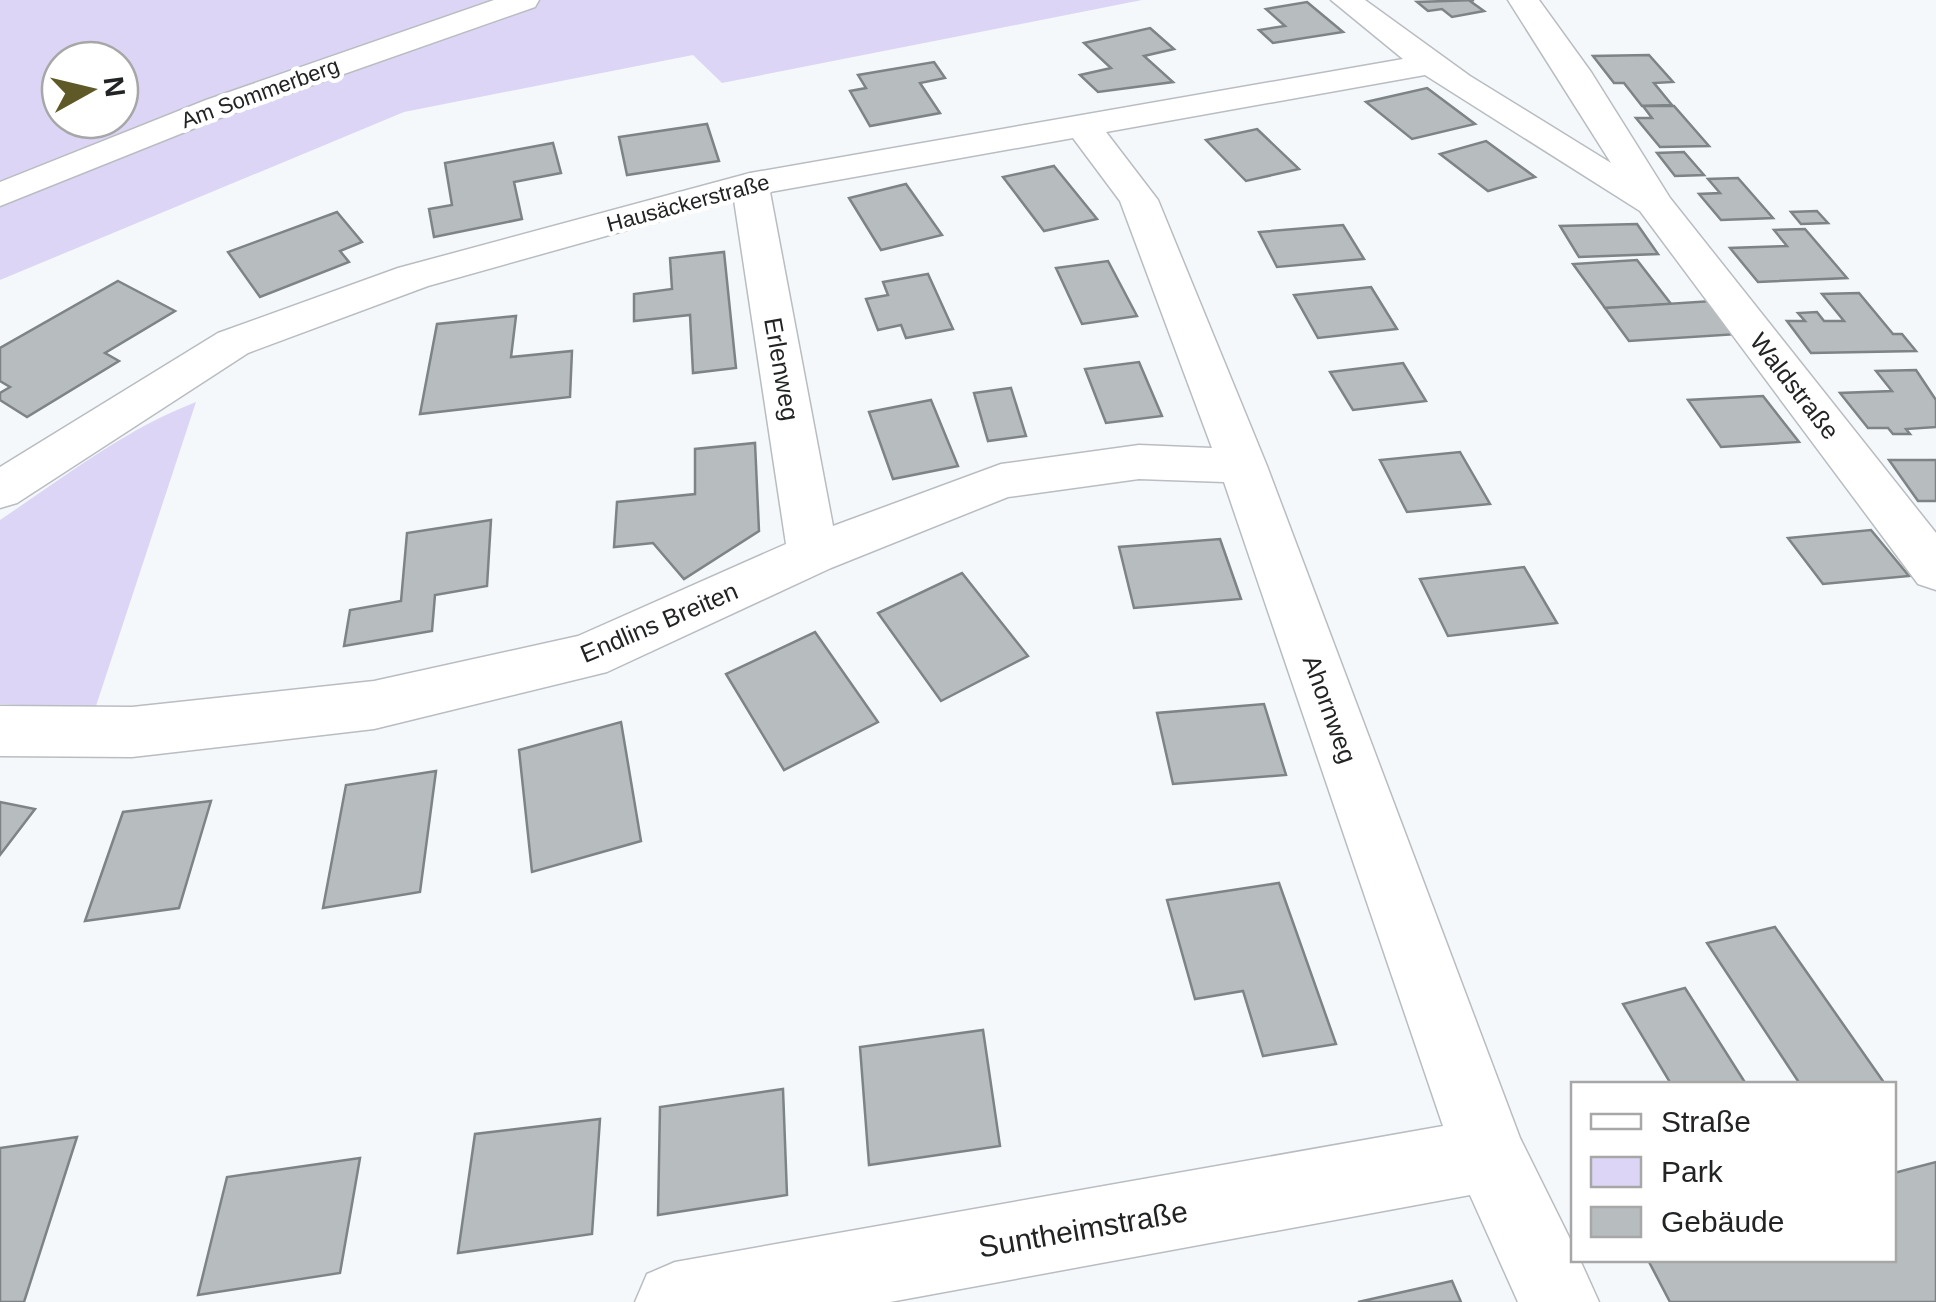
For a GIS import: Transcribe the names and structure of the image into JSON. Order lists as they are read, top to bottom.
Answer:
{
  "streets": {
    "street": [
      "Am Sommerberg",
      "Hausäckerstraße",
      "Erlenweg",
      "Waldstraße",
      "Endlins Breiten",
      "Ahornweg",
      "Suntheimstraße"
    ]
  },
  "crossings": [
    ["Hausäckerstraße", "Erlenweg"],
    ["Hausäckerstraße", "Waldstraße"],
    ["Hausäckerstraße", "Ahornweg"],
    ["Erlenweg", "Endlins Breiten"],
    ["Endlins Breiten", "Ahornweg"],
    ["Ahornweg", "Suntheimstraße"]
  ],
  "legend": ["Straße", "Park", "Gebäude"],
  "north": "right"
}
